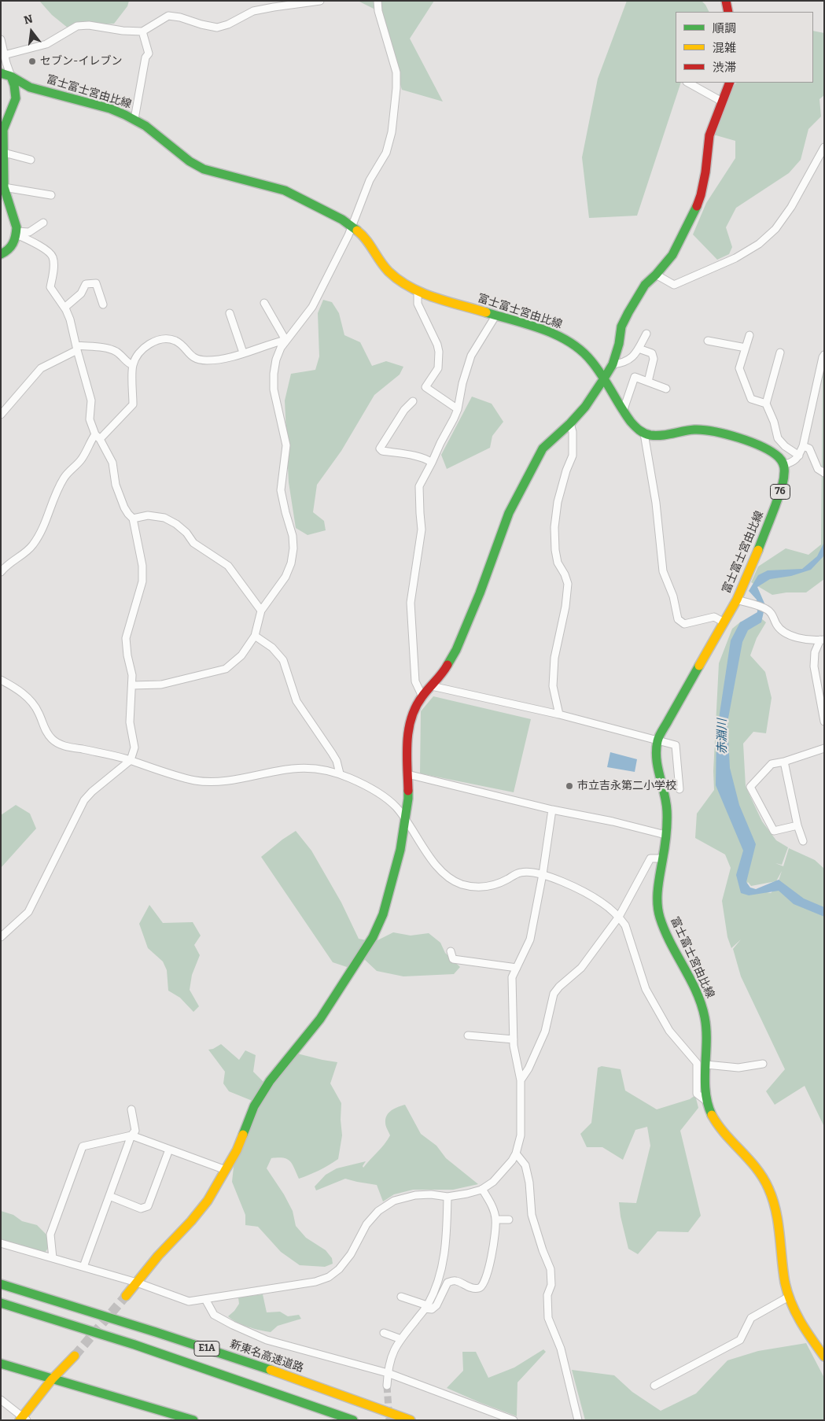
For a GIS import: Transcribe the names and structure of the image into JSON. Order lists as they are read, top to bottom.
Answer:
{
  "streets": {
    "main road": [
      "富士富士宮由比線",
      "76",
      "E1A",
      "新東名高速道路"
    ]
  },
  "water": ["赤淵川"],
  "places": ["セブン-イレブン", "市立吉永第二小学校"],
  "legend": ["順調", "混雑", "渋滞"],
  "north": "top"
}
